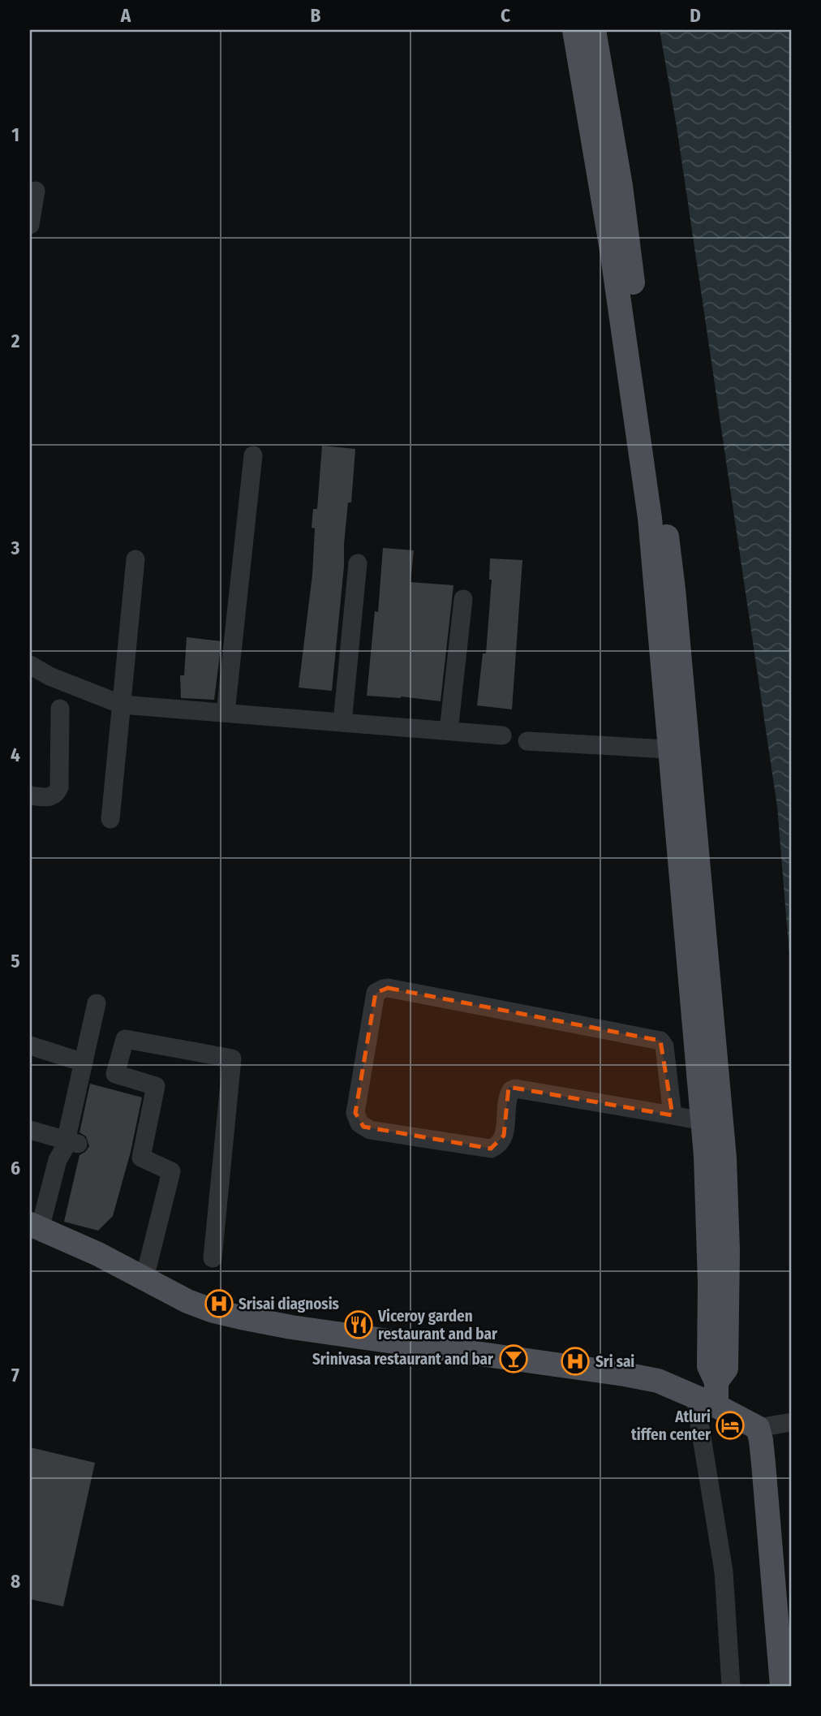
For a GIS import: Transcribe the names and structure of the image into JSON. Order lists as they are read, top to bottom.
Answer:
{
  "places": {
    "hospital": ["Srisai diagnosis", "Sri sai"],
    "restaurant": ["Viceroy garden restaurant and bar"],
    "bar": ["Srinivasa restaurant and bar"],
    "hotel": ["Atluri tiffen center"]
  },
  "grid": {
    "columns": [
      "A",
      "B",
      "C",
      "D"
    ],
    "rows": [
      "1",
      "2",
      "3",
      "4",
      "5",
      "6",
      "7",
      "8"
    ]
  }
}
